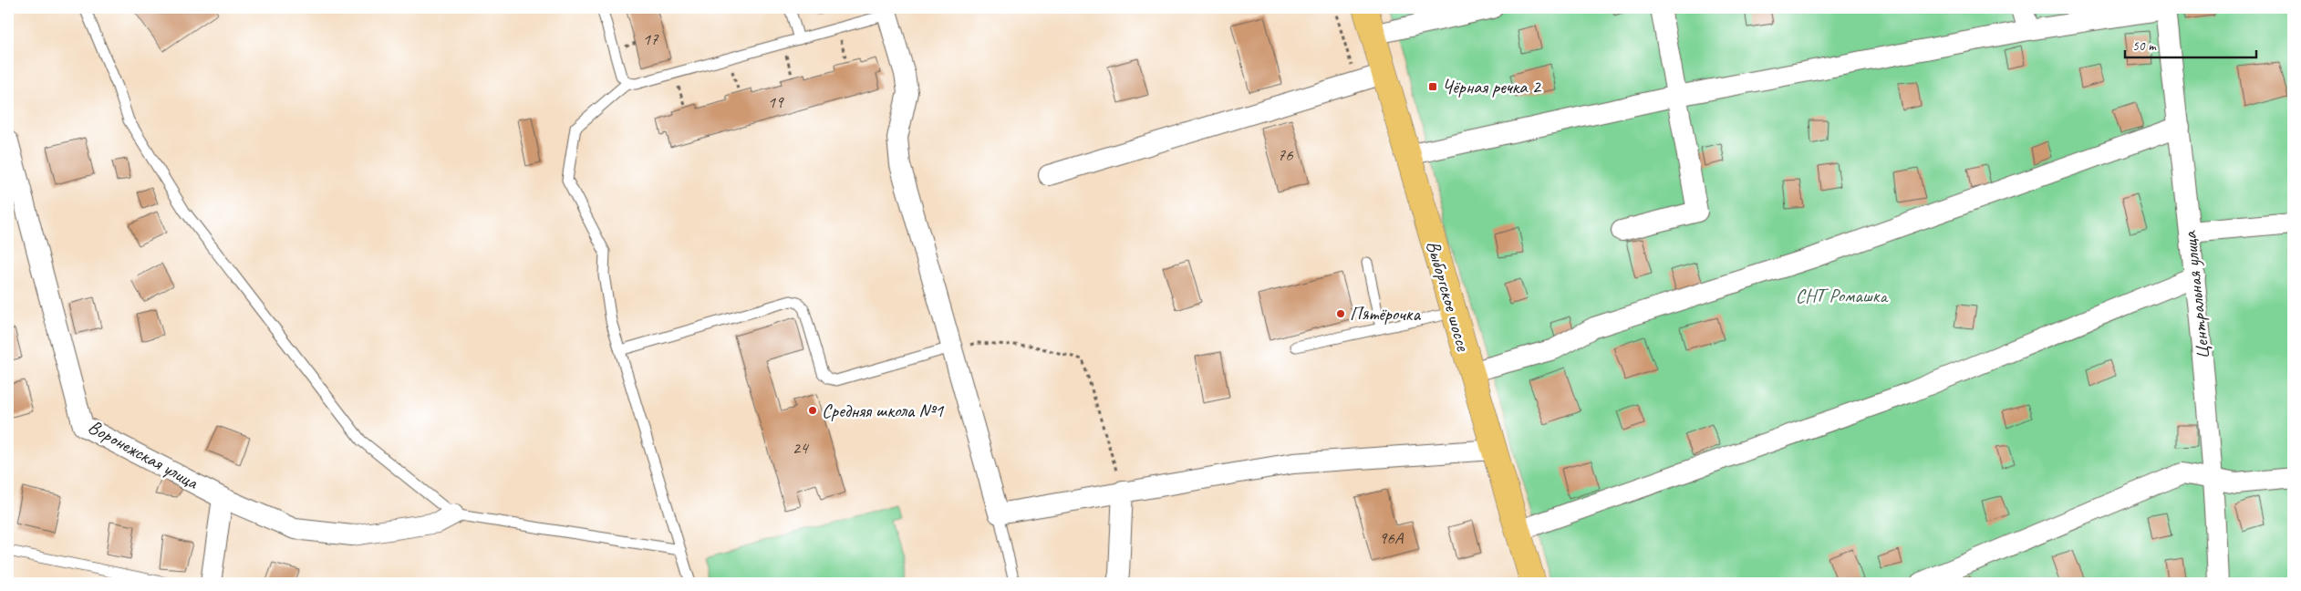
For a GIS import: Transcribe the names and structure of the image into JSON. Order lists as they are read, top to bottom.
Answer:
{
  "streets": {
    "main road": ["Выборгское шоссе"],
    "street": ["Центральная улица", "Воронежская улица"]
  },
  "parks": ["СНТ Ромашка"],
  "places": {
    "transit": ["Чёрная речка 2"],
    "other": ["Пятёрочка", "Средняя школа №1"]
  },
  "house_numbers": [
    "17",
    "19",
    "76",
    "24",
    "96А"
  ],
  "scale_bar": "50 m"
}
